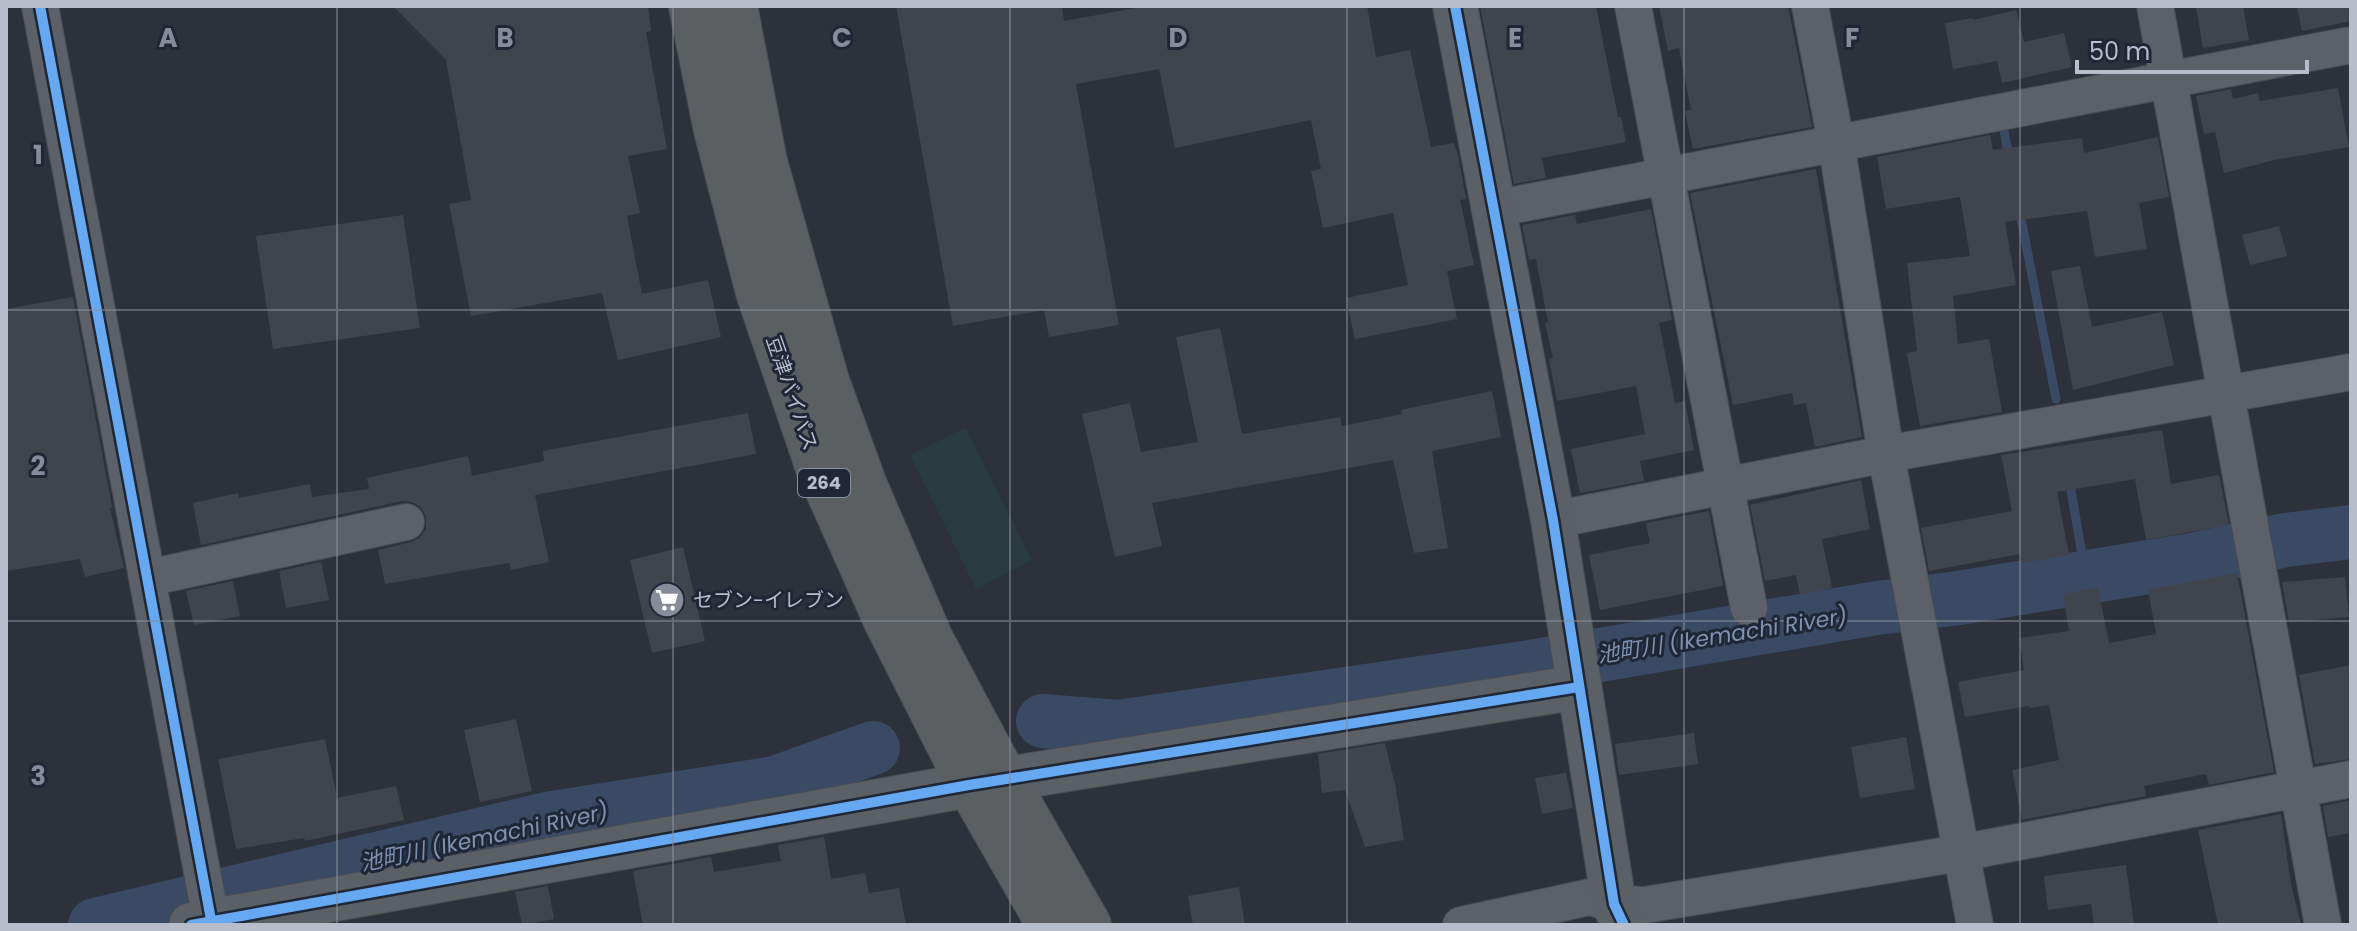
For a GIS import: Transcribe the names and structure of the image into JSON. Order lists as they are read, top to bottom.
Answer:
{
  "streets": {
    "highway": ["豆津バイパス", "264"]
  },
  "water": ["池町川 (Ikemachi River)"],
  "places": {
    "supermarket": ["セブン-イレブン"]
  },
  "scale_bar": "50 m",
  "grid": {
    "columns": [
      "A",
      "B",
      "C",
      "D",
      "E",
      "F"
    ],
    "rows": ["1", "2", "3"]
  }
}
